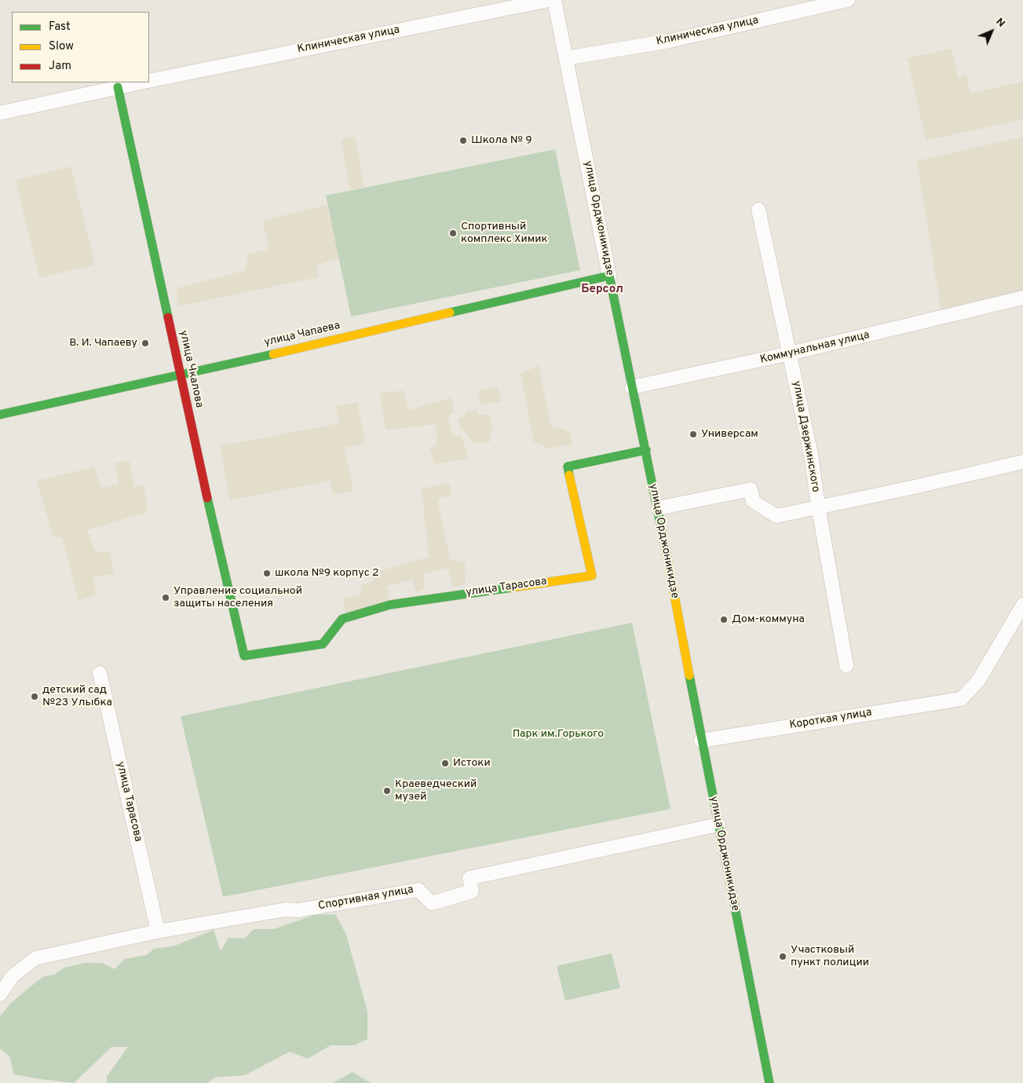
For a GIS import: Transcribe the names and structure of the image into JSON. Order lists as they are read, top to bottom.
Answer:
{
  "streets": {
    "street": [
      "Клиническая улица",
      "улица Орджоникидзе",
      "улица Чапаева",
      "Коммунальная улица",
      "улица Чкалова",
      "улица Дзержинского",
      "улица Тарасова",
      "Короткая улица",
      "Спортивная улица"
    ]
  },
  "crossings": [
    ["Клиническая улица", "улица Орджоникидзе"],
    ["улица Орджоникидзе", "улица Чапаева"],
    ["улица Орджоникидзе", "Коммунальная улица"],
    ["улица Орджоникидзе", "улица Тарасова"],
    ["улица Орджоникидзе", "Короткая улица"],
    ["улица Орджоникидзе", "Спортивная улица"],
    ["улица Чапаева", "улица Чкалова"],
    ["Коммунальная улица", "улица Дзержинского"],
    ["улица Чкалова", "улица Тарасова"],
    ["улица Тарасова", "Спортивная улица"]
  ],
  "districts": ["Берсол"],
  "parks": ["Парк им.Горького"],
  "places": [
    "Школа № 9",
    "Спортивный комплекс Химик",
    "В. И. Чапаеву",
    "Универсам",
    "школа №9 корпус 2",
    "Управление социальной защиты населения",
    "Дом-коммуна",
    "детский сад №23 Улыбка",
    "Истоки",
    "Краеведческий музей",
    "Участковый пункт полиции"
  ],
  "legend": ["Fast", "Slow", "Jam"],
  "north": "top right"
}
